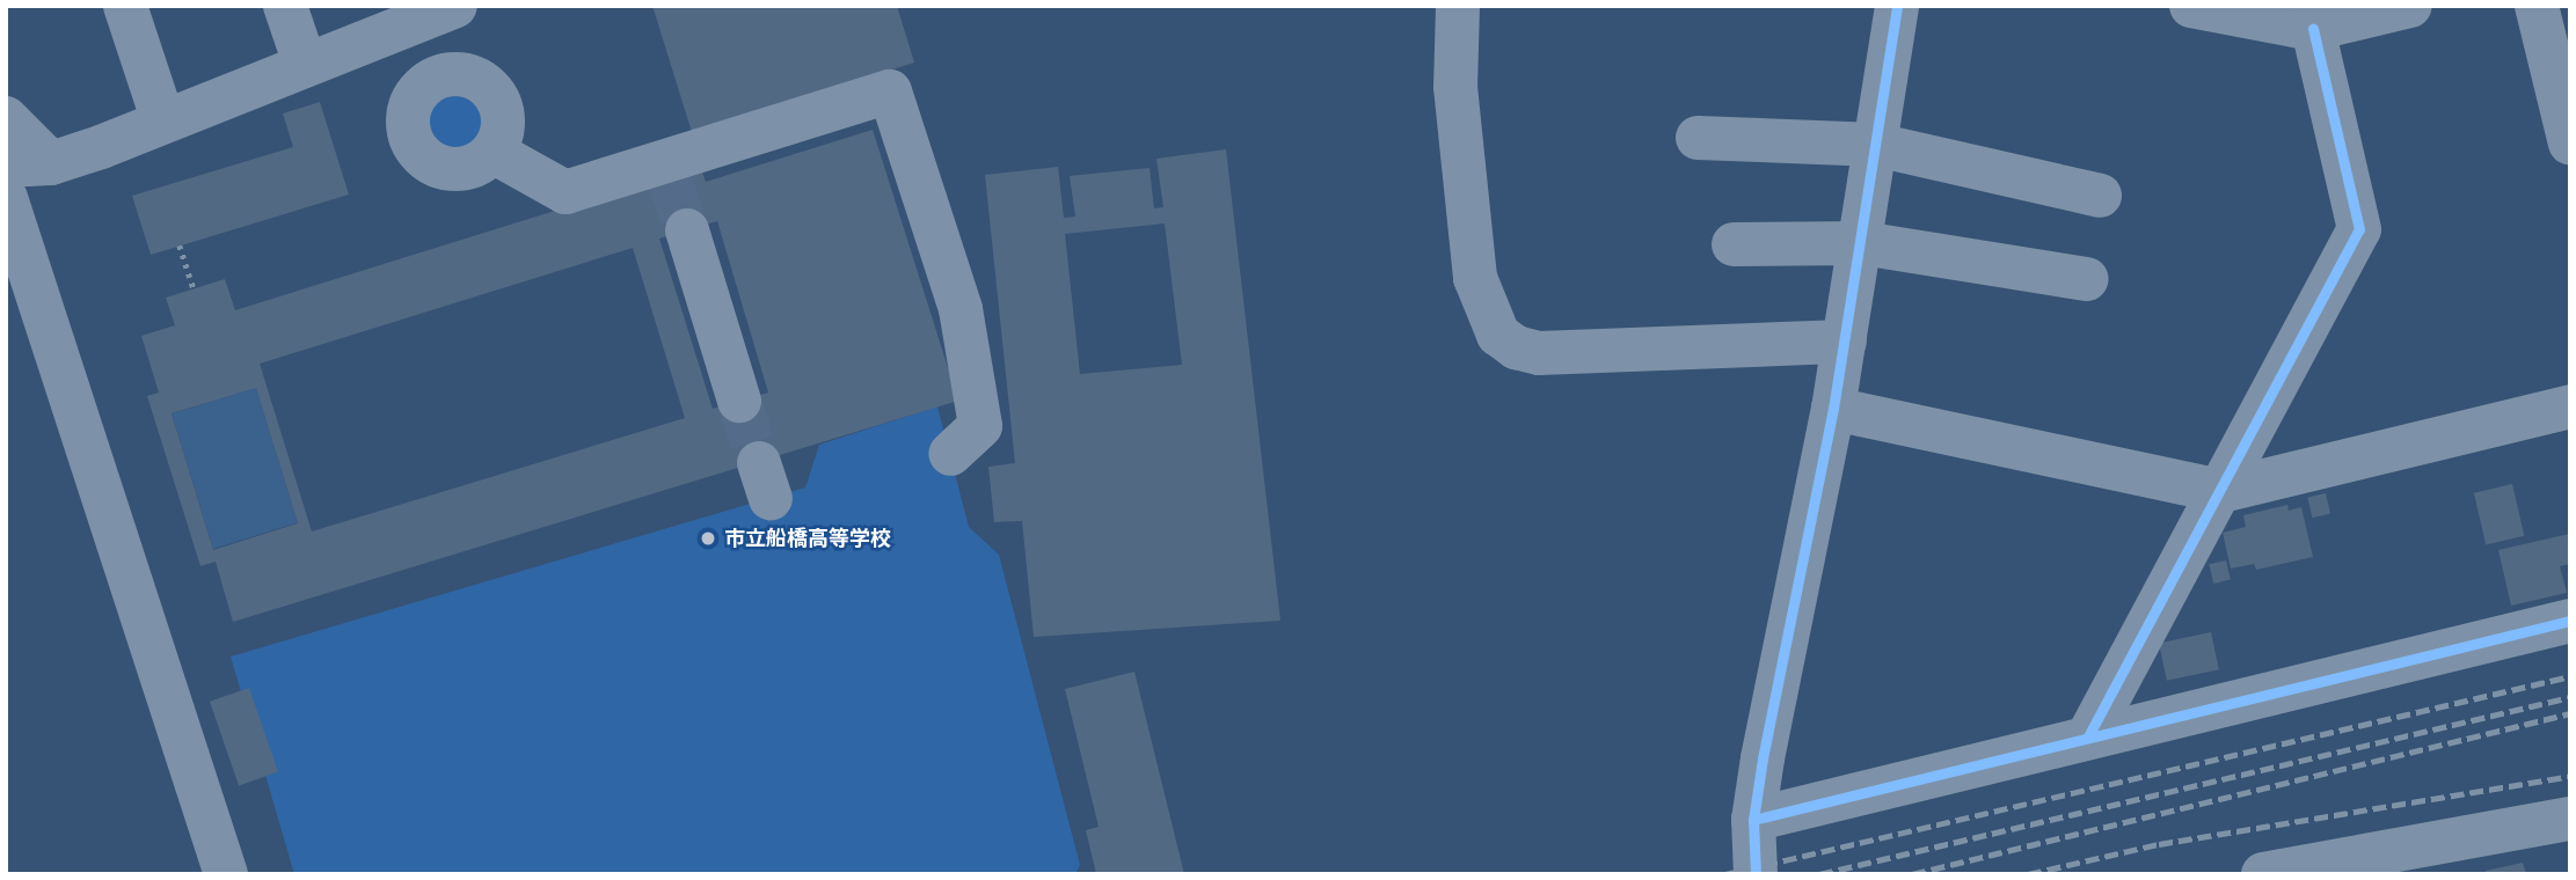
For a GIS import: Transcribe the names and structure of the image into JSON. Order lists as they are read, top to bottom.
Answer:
{
  "places": ["市立船橋高等学校"]
}
